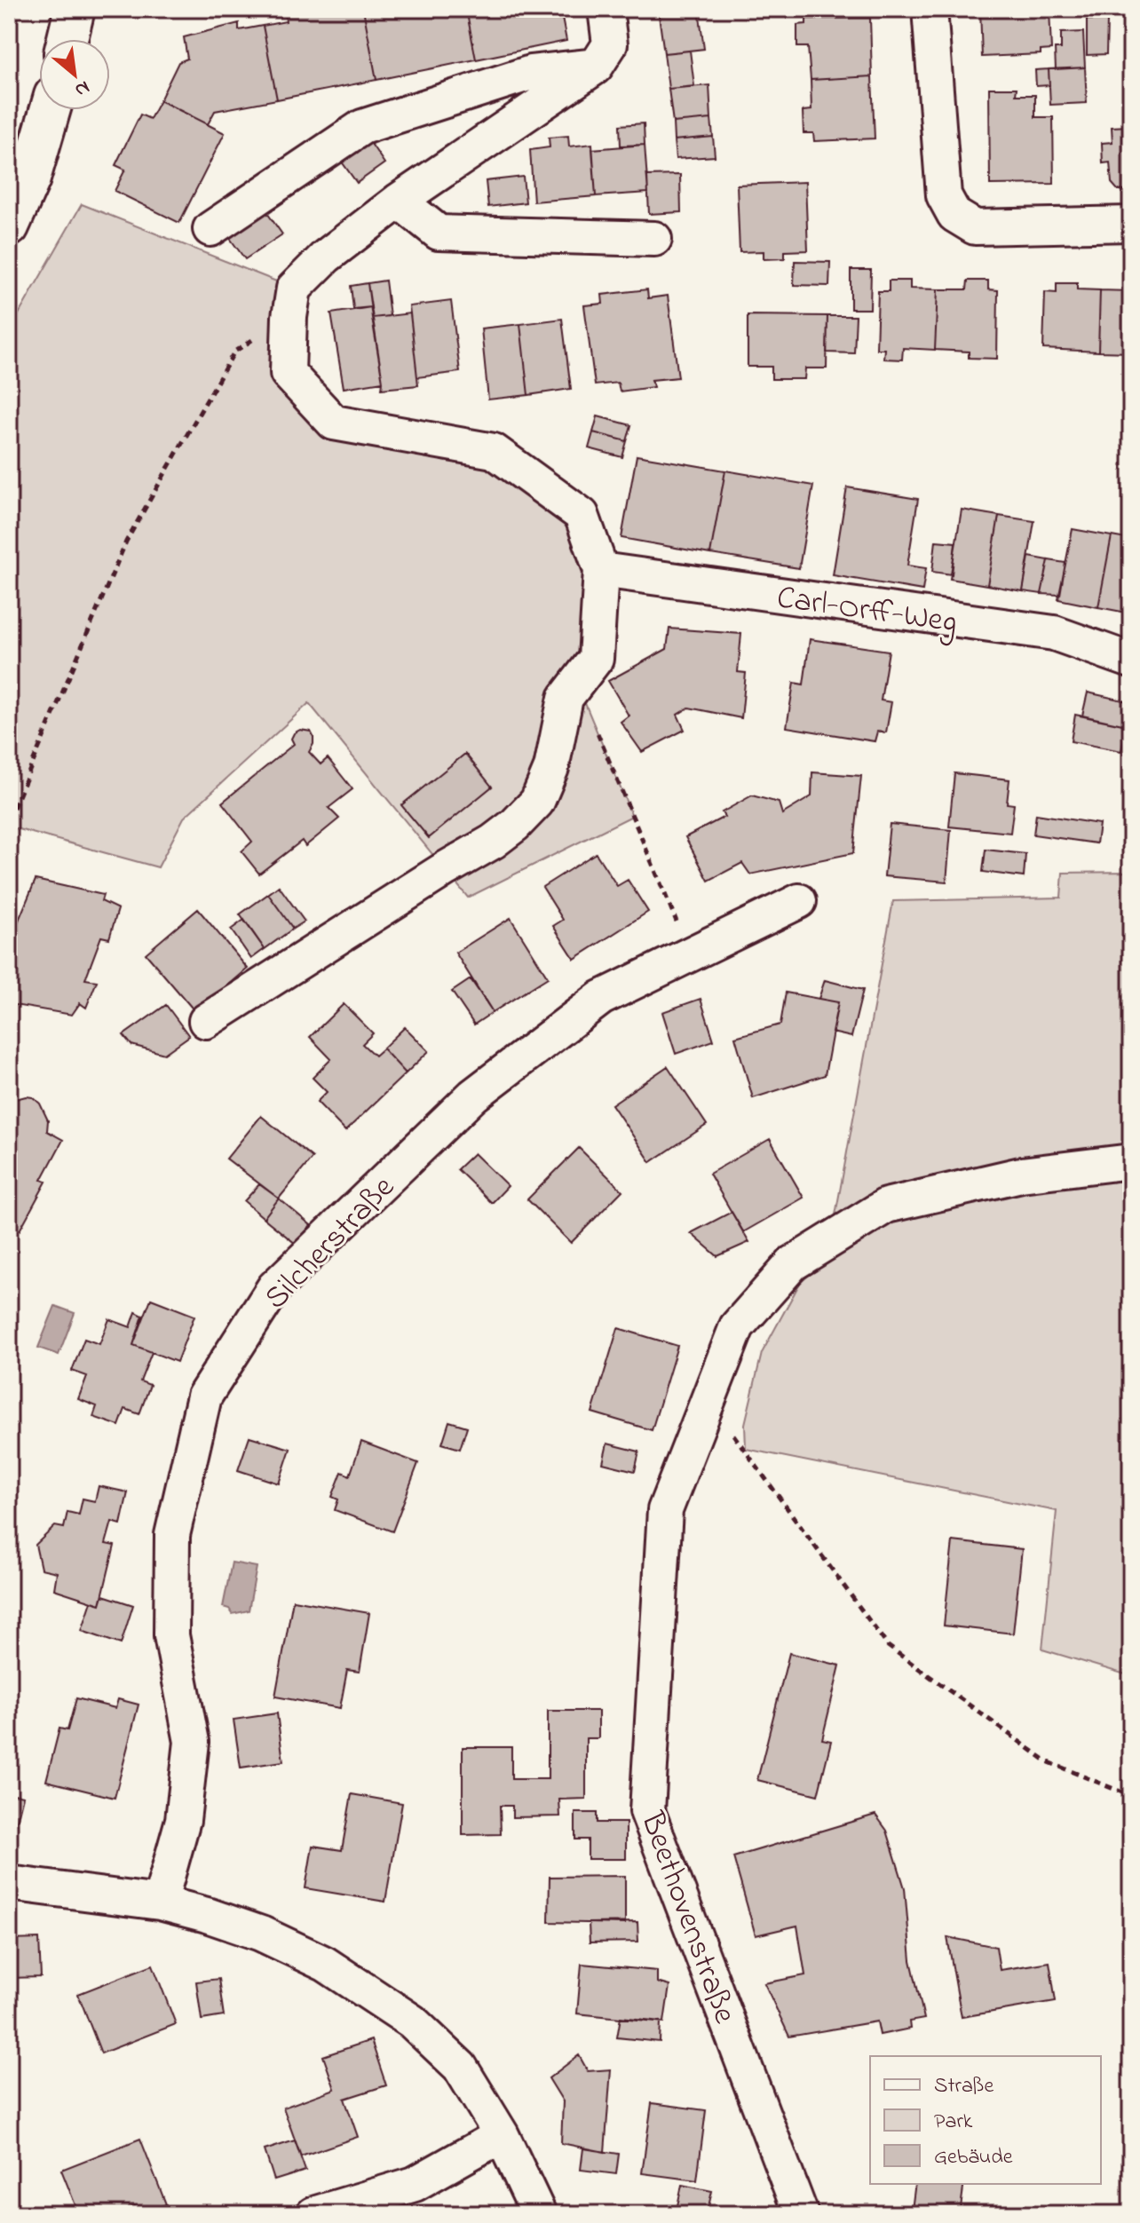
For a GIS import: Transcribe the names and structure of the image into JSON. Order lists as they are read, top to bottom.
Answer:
{
  "streets": {
    "street": ["Carl-Orff-Weg", "Silcherstraße", "Beethovenstraße"]
  },
  "legend": ["Straße", "Park", "Gebäude"],
  "north": "bottom right"
}
